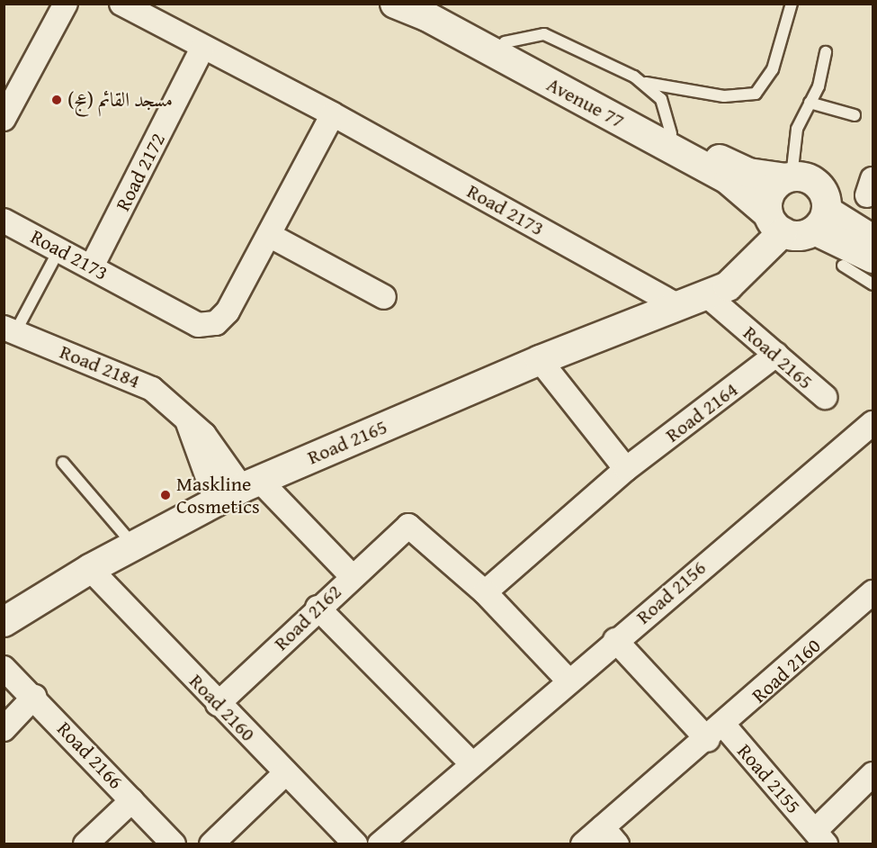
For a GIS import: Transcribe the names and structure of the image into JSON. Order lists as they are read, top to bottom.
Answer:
{
  "streets": {
    "street": [
      "Avenue 77",
      "Road 2172",
      "Road 2173",
      "Road 2165",
      "Road 2184",
      "Road 2164",
      "Road 2156",
      "Road 2162",
      "Road 2160",
      "Road 2166",
      "Road 2155"
    ]
  },
  "crossings": [
    ["Avenue 77", "Road 2165"],
    ["Road 2172", "Road 2173"],
    ["Road 2173", "Road 2165"],
    ["Road 2165", "Road 2184"],
    ["Road 2165", "Road 2164"],
    ["Road 2165", "Road 2160"],
    ["Road 2184", "Road 2162"],
    ["Road 2164", "Road 2162"],
    ["Road 2162", "Road 2160"],
    ["Road 2160", "Road 2155"]
  ],
  "places": ["مسجد القائم (عج)", "Maskline Cosmetics"]
}
